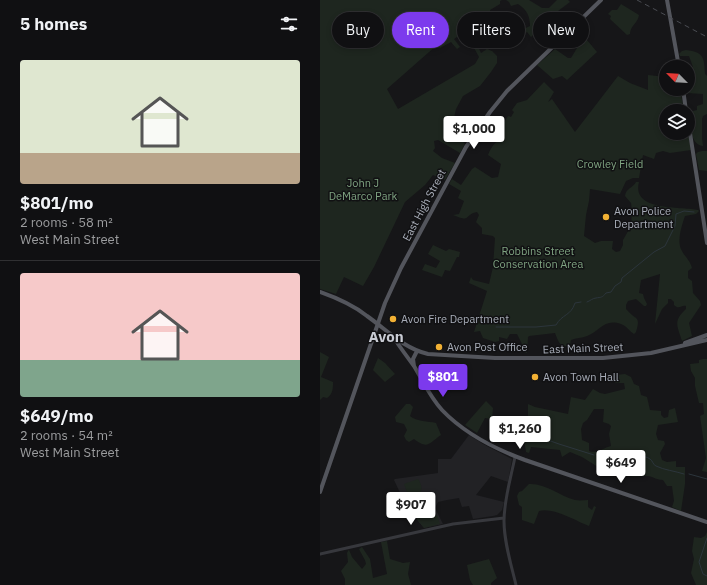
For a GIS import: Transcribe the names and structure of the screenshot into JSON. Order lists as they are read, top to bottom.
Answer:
{
  "streets": {
    "main road": ["East High Street", "East Main Street"]
  },
  "districts": ["Avon"],
  "parks": ["Crowley Field", "John J DeMarco Park", "Robbins Street Conservation Area"],
  "places": [
    "Avon Police Department",
    "Avon Fire Department",
    "Avon Post Office",
    "Avon Town Hall"
  ],
  "north": "top left",
  "page": {
    "heading": "5 homes",
    "chip": [
      "Buy",
      "Rent",
      "Filters",
      "New"
    ],
    "list": [
      {
        "name": "$801/mo",
        "note": "2 rooms · 58 m² · West Main Street"
      },
      {
        "name": "$649/mo",
        "note": "2 rooms · 54 m² · West Main Street"
      }
    ],
    "price": [
      "$1,000",
      "$801",
      "$1,260",
      "$649",
      "$907"
    ]
  }
}
